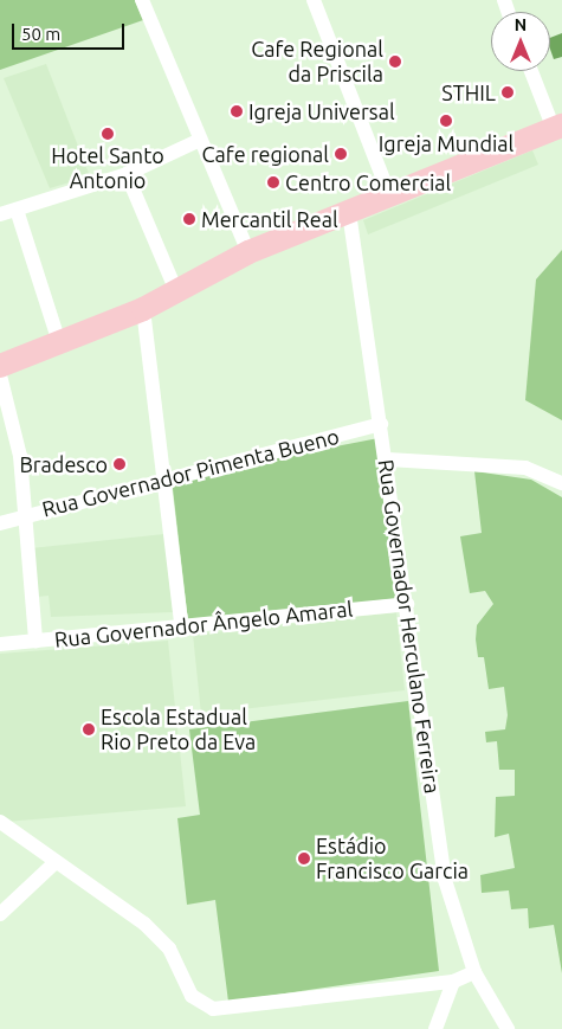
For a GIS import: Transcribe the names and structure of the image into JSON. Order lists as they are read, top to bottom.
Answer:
{
  "streets": {
    "street": ["Rua Governador Pimenta Bueno", "Rua Governador Ângelo Amaral", "Rua Governador Herculano Ferreira"]
  },
  "crossings": [
    ["Rua Governador Pimenta Bueno", "Rua Governador Herculano Ferreira"],
    ["Rua Governador Ângelo Amaral", "Rua Governador Herculano Ferreira"]
  ],
  "places": [
    "Cafe Regional da Priscila",
    "STHIL",
    "Igreja Universal",
    "Igreja Mundial",
    "Hotel Santo Antonio",
    "Cafe regional",
    "Centro Comercial",
    "Mercantil Real",
    "Bradesco",
    "Escola Estadual Rio Preto da Eva",
    "Estádio Francisco Garcia"
  ],
  "scale_bar": "50 m",
  "north": "top"
}
